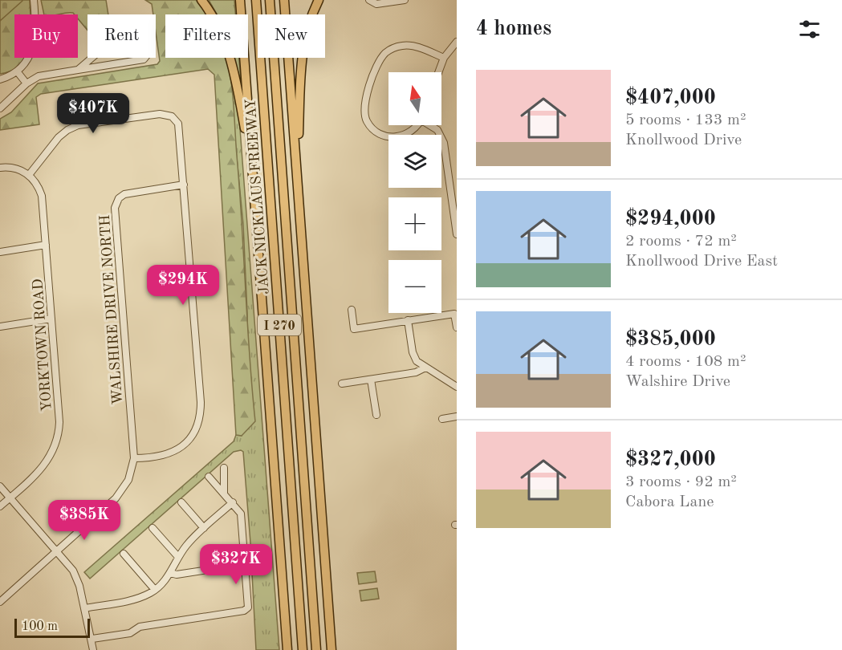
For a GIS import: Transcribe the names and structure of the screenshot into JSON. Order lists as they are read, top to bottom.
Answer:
{
  "streets": {
    "highway": ["JACK NICKLAUS FREEWAY", "I 270"],
    "street": ["WALSHIRE DRIVE NORTH", "YORKTOWN ROAD"]
  },
  "scale_bar": "100 m",
  "north": "top",
  "page": {
    "heading": "4 homes",
    "chip": [
      "Buy",
      "Rent",
      "Filters",
      "New"
    ],
    "list": [
      {
        "name": "$407,000",
        "note": "5 rooms · 133 m² · Knollwood Drive"
      },
      {
        "name": "$294,000",
        "note": "2 rooms · 72 m² · Knollwood Drive East"
      },
      {
        "name": "$385,000",
        "note": "4 rooms · 108 m² · Walshire Drive"
      },
      {
        "name": "$327,000",
        "note": "3 rooms · 92 m² · Cabora Lane"
      }
    ],
    "map_buttons": ["+", "−"],
    "price": [
      "$407K",
      "$294K",
      "$385K",
      "$327K"
    ],
    "scale": "100 m"
  }
}
